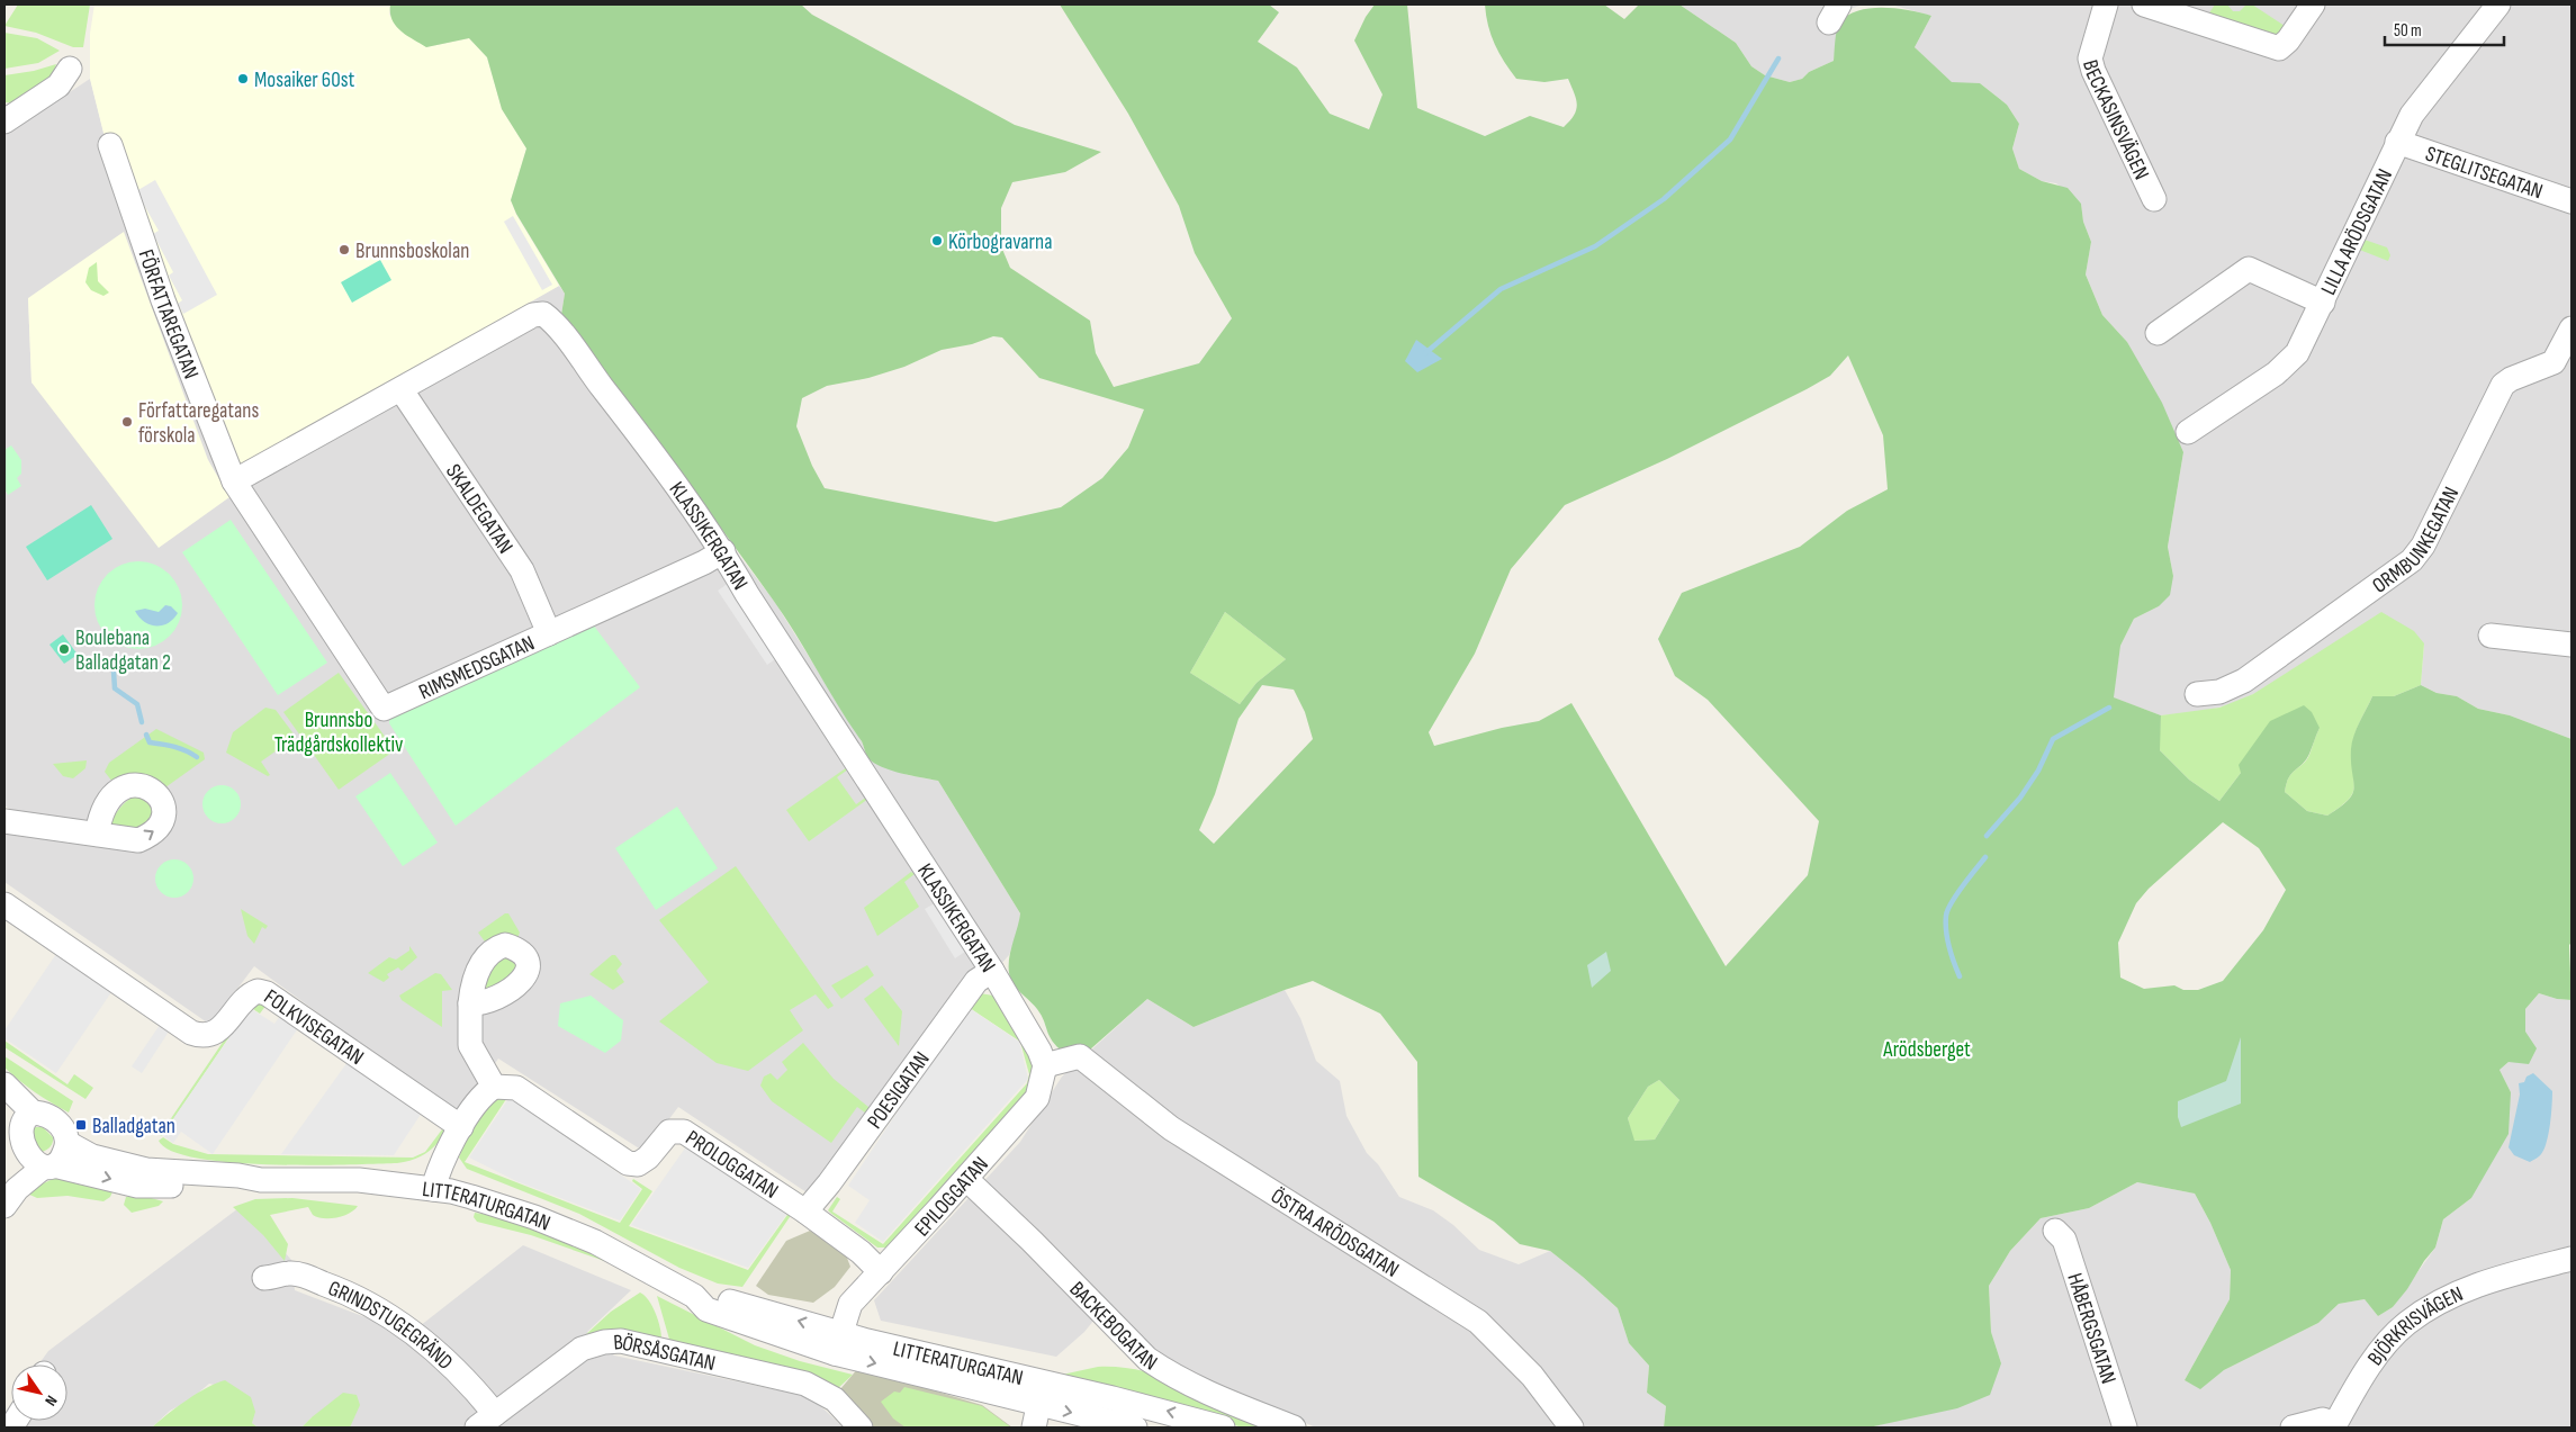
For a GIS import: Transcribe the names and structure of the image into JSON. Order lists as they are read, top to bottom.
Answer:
{
  "streets": {
    "street": [
      "BECKASINSVÄGEN",
      "STEGLITSEGATAN",
      "LILLA ARÖDSGATAN",
      "FÖRFATTAREGATAN",
      "SKALDEGATAN",
      "KLASSIKERGATAN",
      "ORMBUNKEGATAN",
      "RIMSMEDSGATAN",
      "FOLKVISEGATAN",
      "POESIGATAN",
      "PROLOGGATAN",
      "EPILOGGATAN",
      "LITTERATURGATAN",
      "ÖSTRA ARÖDSGATAN",
      "BACKEBOGATAN",
      "GRINDSTUGEGRÄND",
      "HÅBERGSGATAN",
      "BJÖRKRISVÄGEN",
      "BÖRSÅSGATAN"
    ]
  },
  "crossings": [
    ["STEGLITSEGATAN", "LILLA ARÖDSGATAN"],
    ["FÖRFATTAREGATAN", "KLASSIKERGATAN"],
    ["FÖRFATTAREGATAN", "RIMSMEDSGATAN"],
    ["SKALDEGATAN", "KLASSIKERGATAN"],
    ["SKALDEGATAN", "RIMSMEDSGATAN"],
    ["KLASSIKERGATAN", "RIMSMEDSGATAN"],
    ["KLASSIKERGATAN", "POESIGATAN"],
    ["KLASSIKERGATAN", "EPILOGGATAN"],
    ["KLASSIKERGATAN", "ÖSTRA ARÖDSGATAN"],
    ["POESIGATAN", "PROLOGGATAN"],
    ["PROLOGGATAN", "EPILOGGATAN"],
    ["EPILOGGATAN", "LITTERATURGATAN"],
    ["EPILOGGATAN", "ÖSTRA ARÖDSGATAN"],
    ["EPILOGGATAN", "BACKEBOGATAN"],
    ["GRINDSTUGEGRÄND", "BÖRSÅSGATAN"]
  ],
  "parks": ["Brunnsbo Trädgårdskollektiv", "Arödsberget"],
  "places": {
    "other": [
      "Mosaiker 60st",
      "Körbogravarna",
      "Brunnsboskolan",
      "Författaregatans förskola",
      "Boulebana Balladgatan 2"
    ],
    "transit": ["Balladgatan"]
  },
  "scale_bar": "50 m",
  "north": "bottom right"
}
